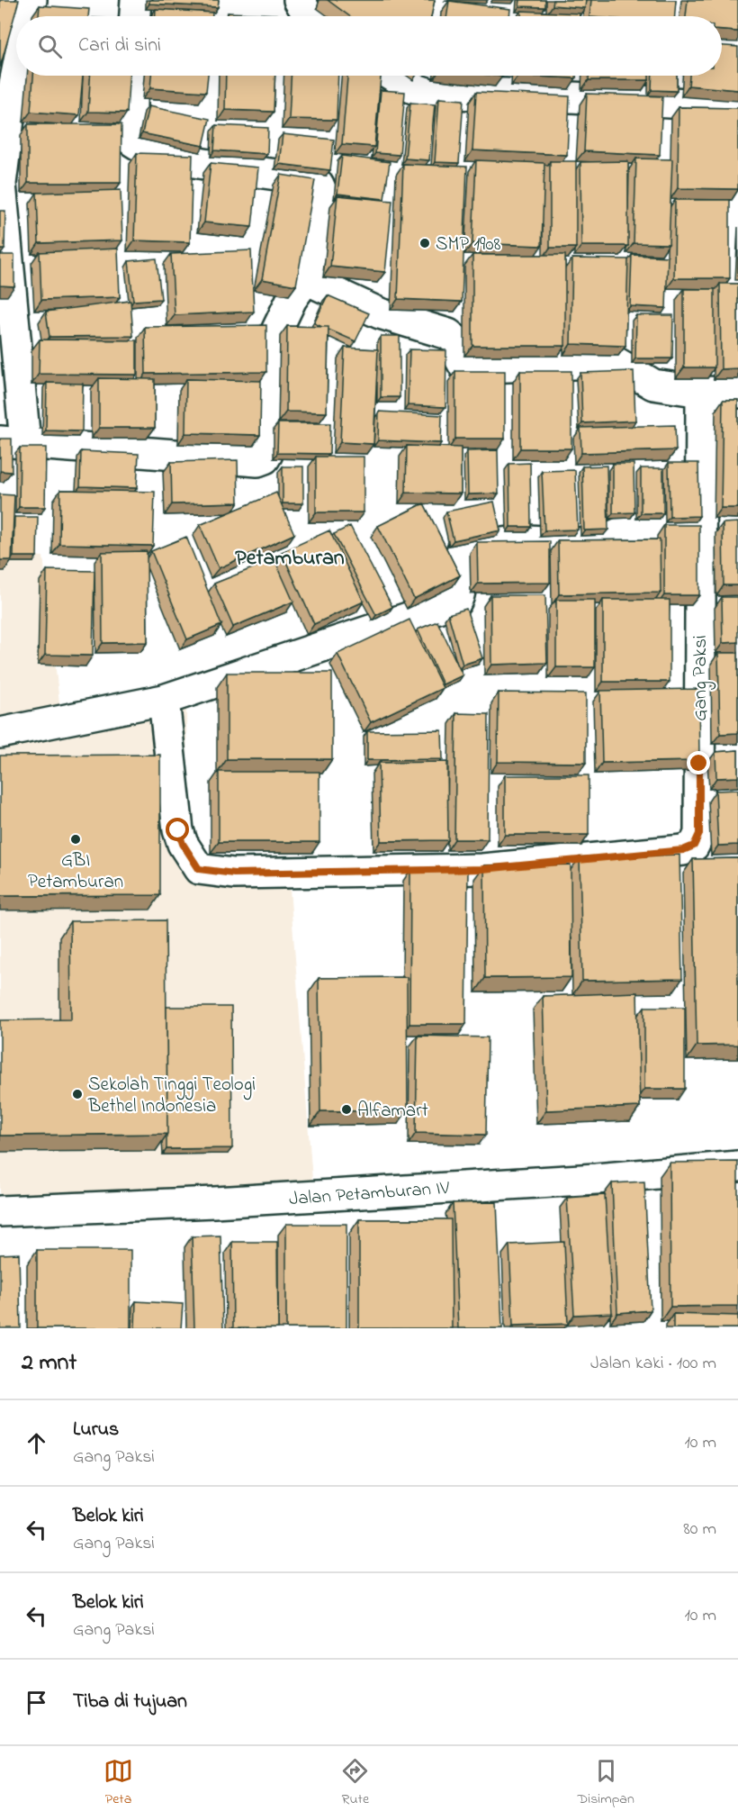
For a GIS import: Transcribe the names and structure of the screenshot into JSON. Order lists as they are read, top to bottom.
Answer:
{
  "streets": {
    "street": ["Gang Paksi", "Jalan Petamburan IV"]
  },
  "districts": ["Petamburan"],
  "places": [
    "SMP 1908",
    "GBI Petamburan",
    "Sekolah Tinggi Teologi Bethel Indonesia",
    "Alfamart"
  ],
  "page": {
    "search": "Cari di sini",
    "heading": ["2 mnt", "Jalan kaki · 100 m"],
    "list": [
      ["Lurus", "Gang Paksi", "10 m"],
      ["Belok kiri", "Gang Paksi", "80 m"],
      ["Belok kiri", "Gang Paksi", "10 m"],
      "Tiba di tujuan"
    ],
    "nav": ["Peta", "Rute", "Disimpan"]
  }
}
